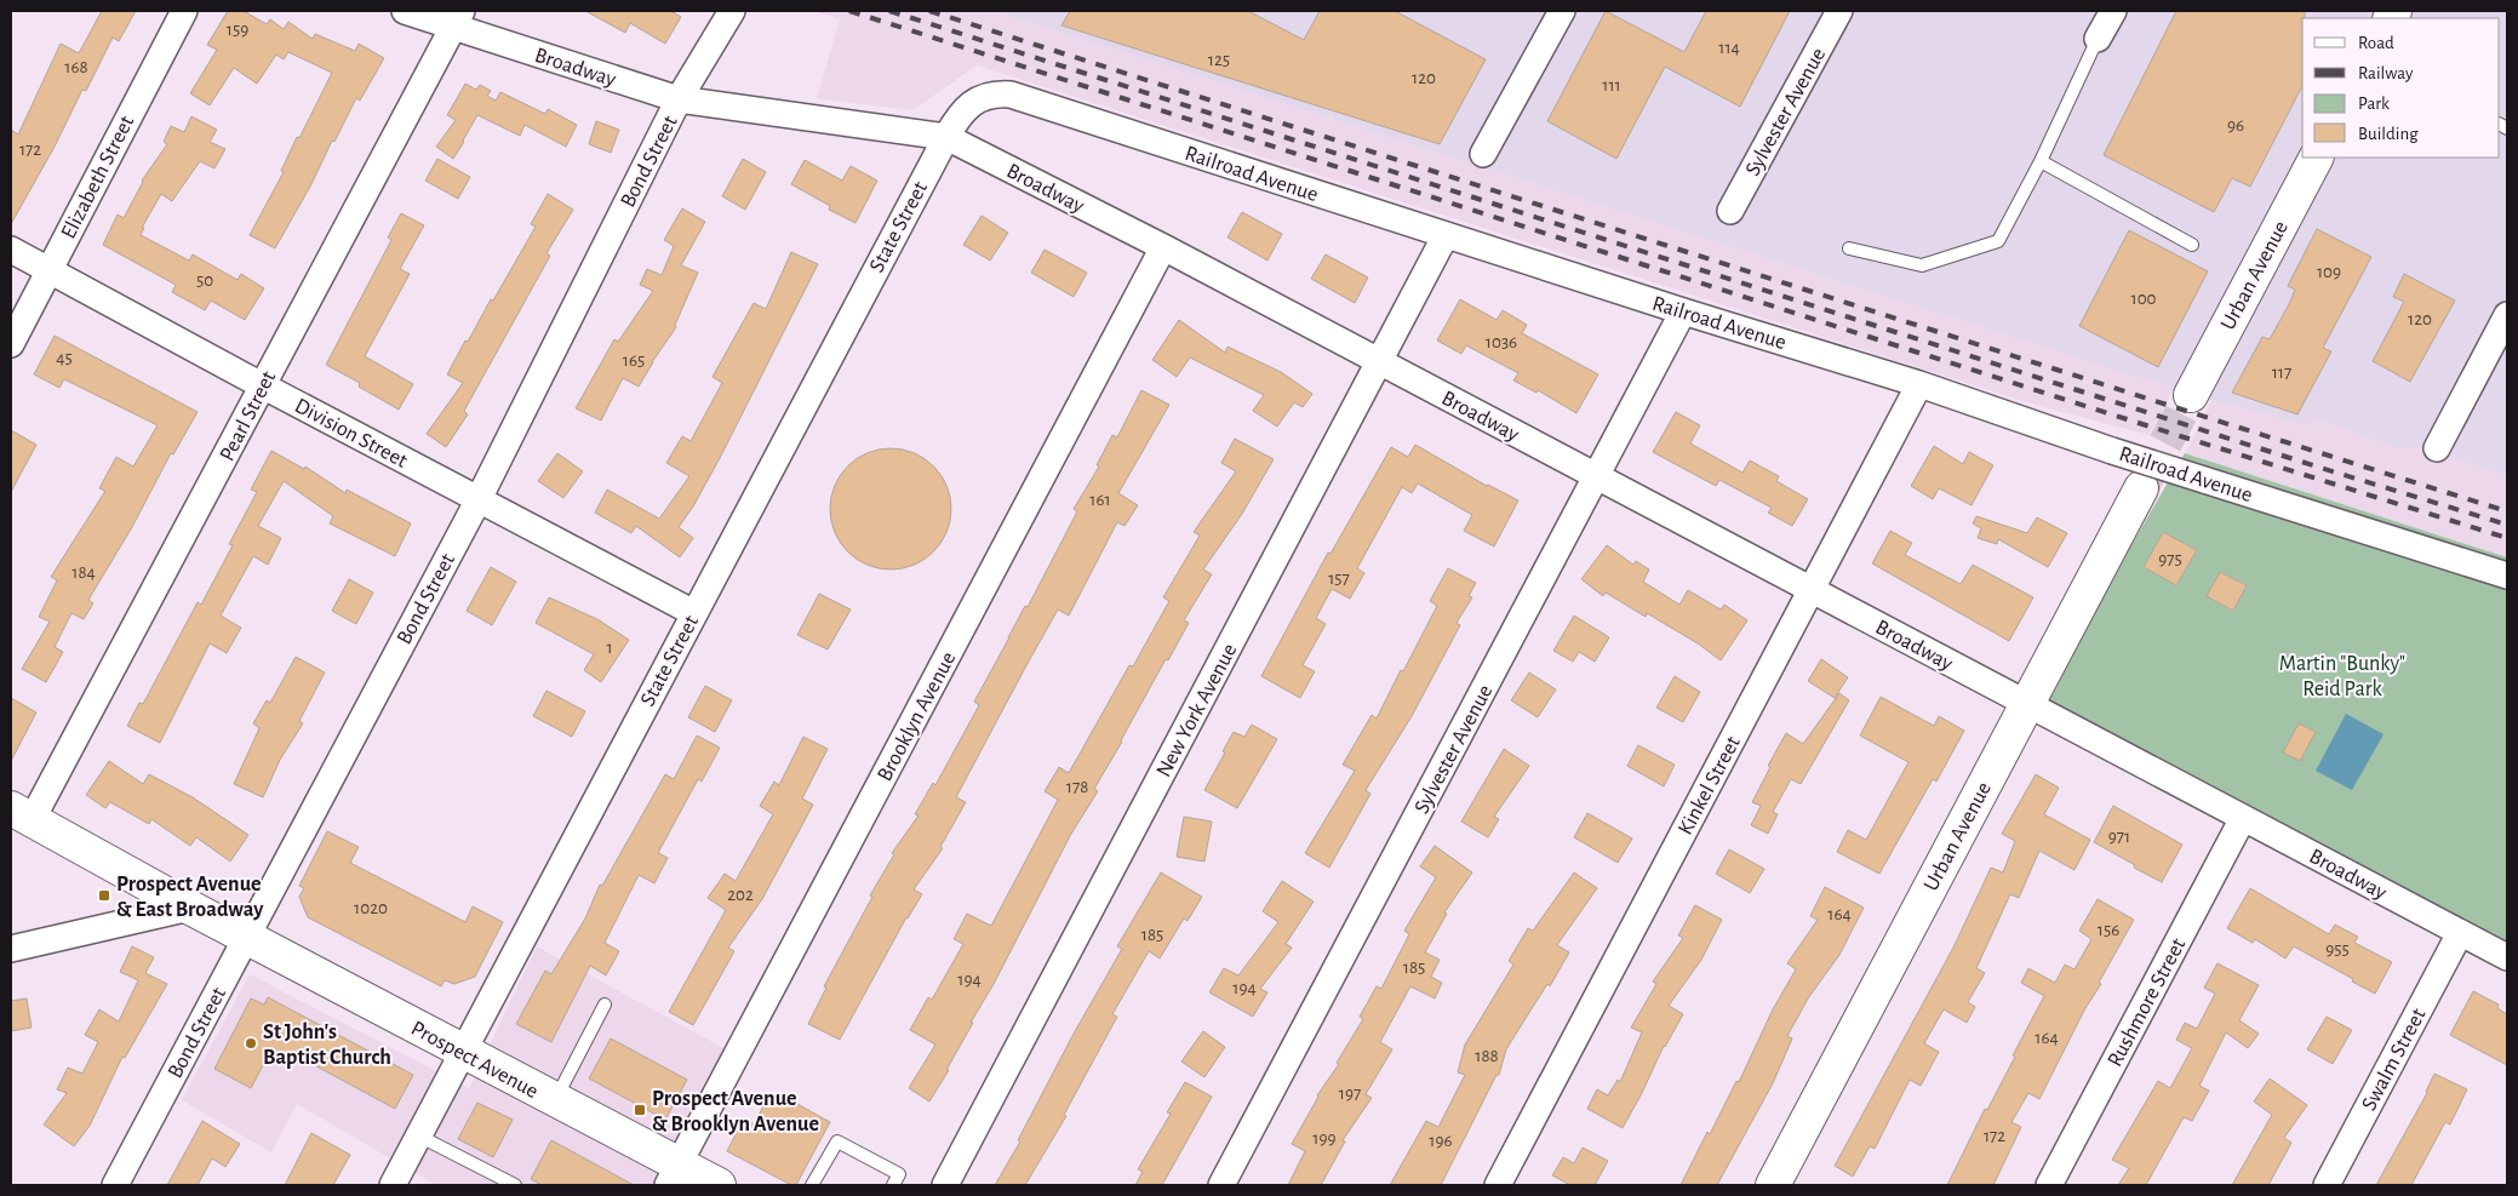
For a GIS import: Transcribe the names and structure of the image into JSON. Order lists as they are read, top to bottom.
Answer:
{
  "streets": {
    "street": [
      "Broadway",
      "Sylvester Avenue",
      "Bond Street",
      "Railroad Avenue",
      "Elizabeth Street",
      "State Street",
      "Urban Avenue",
      "Pearl Street",
      "Division Street",
      "New York Avenue",
      "Brooklyn Avenue",
      "Kinkel Street",
      "Rushmore Street",
      "Prospect Avenue",
      "Swalm Street"
    ]
  },
  "crossings": [
    ["Broadway", "Sylvester Avenue"],
    ["Broadway", "Bond Street"],
    ["Broadway", "Railroad Avenue"],
    ["Broadway", "State Street"],
    ["Broadway", "Urban Avenue"],
    ["Broadway", "Pearl Street"],
    ["Broadway", "New York Avenue"],
    ["Broadway", "Brooklyn Avenue"],
    ["Broadway", "Kinkel Street"],
    ["Broadway", "Rushmore Street"],
    ["Broadway", "Swalm Street"],
    ["Sylvester Avenue", "Railroad Avenue"],
    ["Bond Street", "Division Street"],
    ["Bond Street", "Prospect Avenue"],
    ["Railroad Avenue", "State Street"],
    ["Railroad Avenue", "New York Avenue"],
    ["Railroad Avenue", "Kinkel Street"],
    ["Elizabeth Street", "Division Street"],
    ["State Street", "Division Street"],
    ["State Street", "Prospect Avenue"],
    ["Pearl Street", "Division Street"],
    ["Pearl Street", "Prospect Avenue"],
    ["Brooklyn Avenue", "Prospect Avenue"]
  ],
  "parks": ["Martin \"Bunky\" Reid Park"],
  "places": {
    "transit": ["Prospect Avenue & East Broadway", "Prospect Avenue & Brooklyn Avenue"],
    "other": ["St John's Baptist Church"]
  },
  "house_numbers": [
    "159",
    "114",
    "125",
    "168",
    "120",
    "111",
    "96",
    "172",
    "109",
    "50",
    "100",
    "120",
    "1036",
    "45",
    "165",
    "117",
    "161",
    "975",
    "184",
    "157",
    "1",
    "178",
    "971",
    "202",
    "1020",
    "164",
    "156",
    "185",
    "955",
    "185",
    "194",
    "194",
    "164",
    "188",
    "197",
    "172",
    "199",
    "196"
  ],
  "legend": [
    "Road",
    "Railway",
    "Park",
    "Building"
  ]
}
